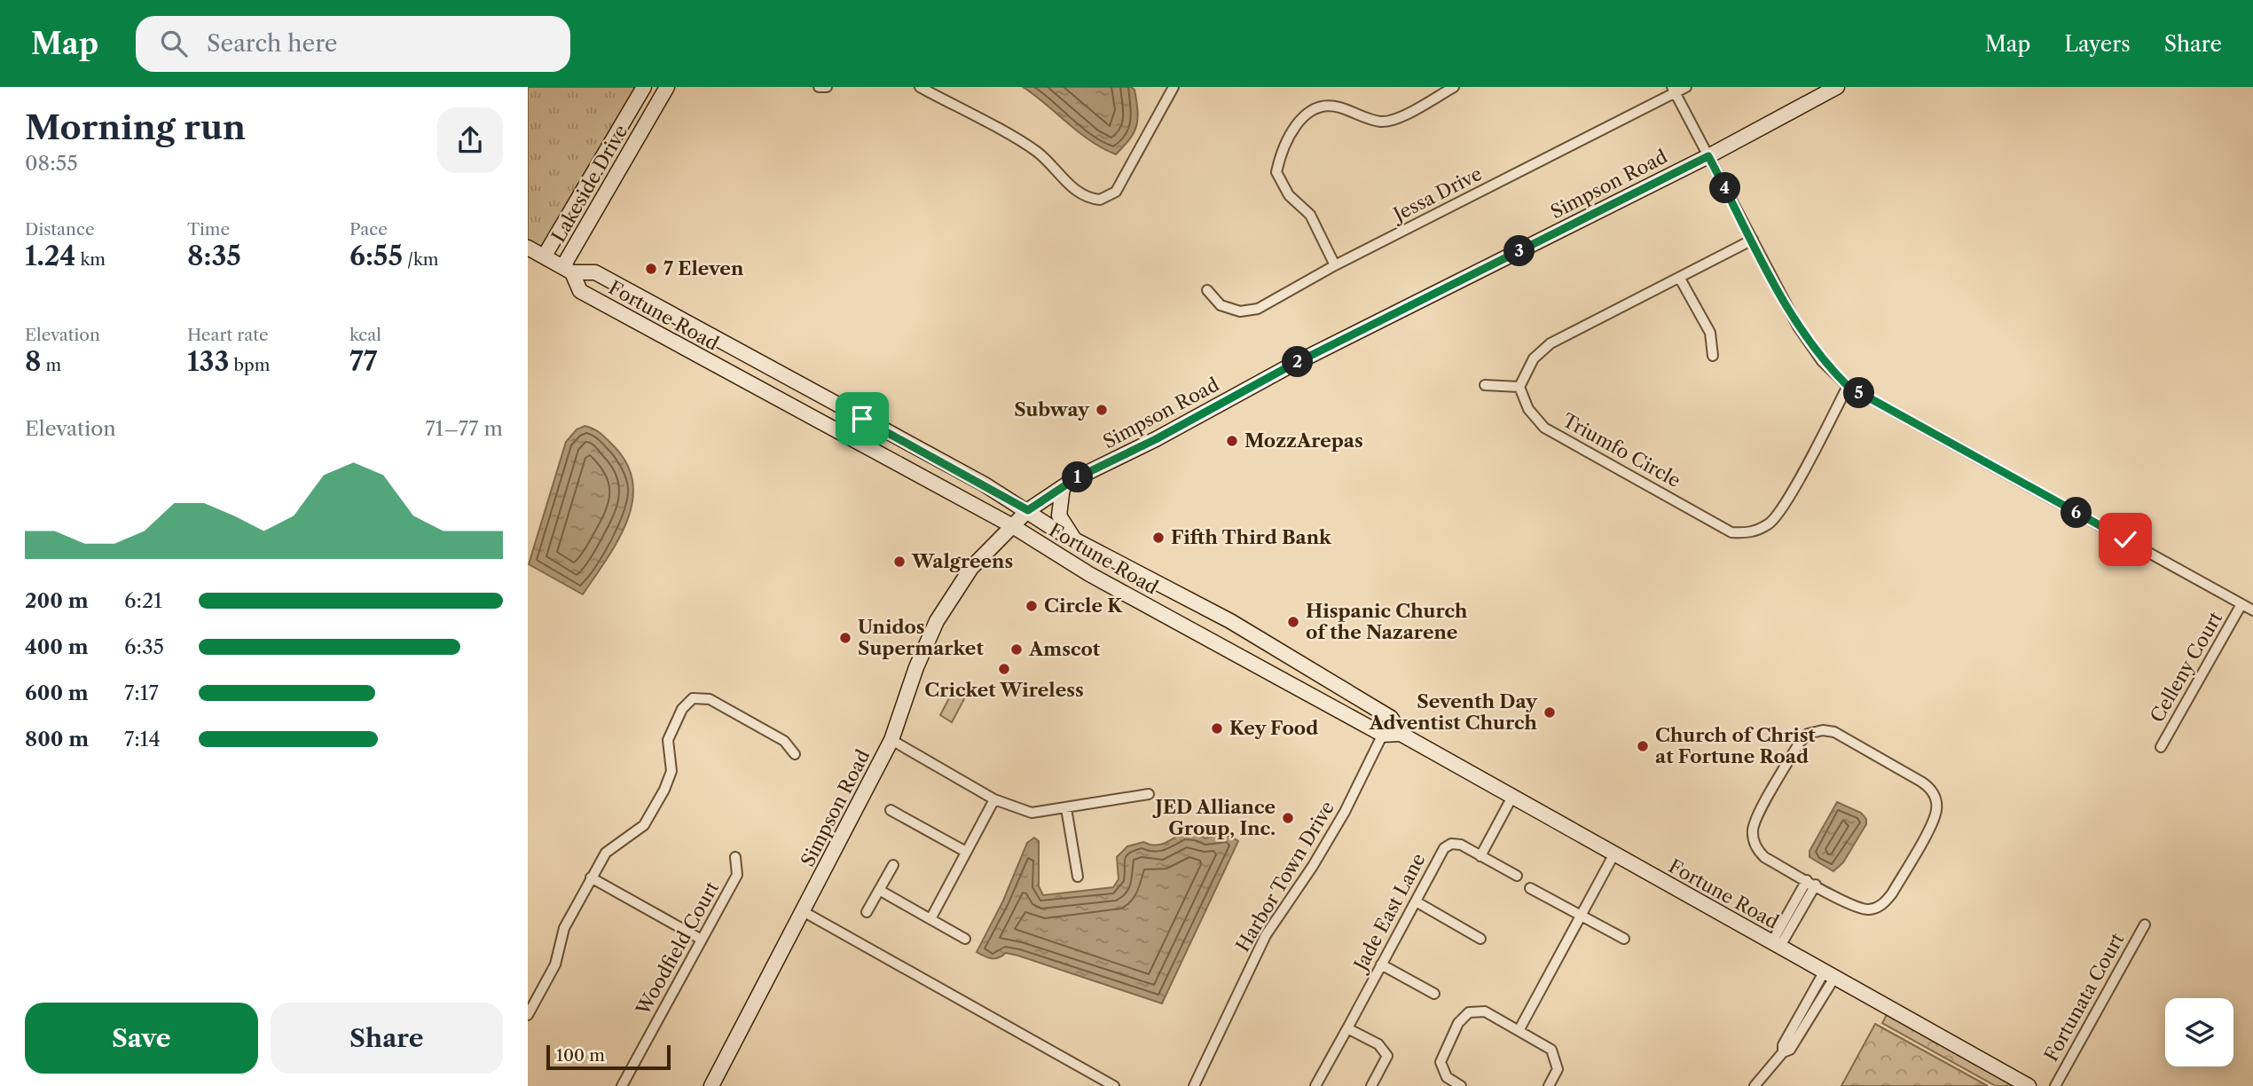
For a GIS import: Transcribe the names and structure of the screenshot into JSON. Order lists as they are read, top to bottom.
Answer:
{
  "streets": {
    "main road": ["Lakeside Drive", "Simpson Road", "Fortune Road"],
    "street": [
      "Jessa Drive",
      "Triumfo Circle",
      "Celleny Court",
      "Harbor Town Drive",
      "Jade East Lane",
      "Woodfield Court",
      "Fortunata Court"
    ]
  },
  "crossings": [
    ["Lakeside Drive", "Fortune Road"],
    ["Simpson Road", "Fortune Road"],
    ["Fortune Road", "Harbor Town Drive"]
  ],
  "places": [
    "7 Eleven",
    "Subway",
    "MozzArepas",
    "Fifth Third Bank",
    "Walgreens",
    "Circle K",
    "Hispanic Church of the Nazarene",
    "Unidos Supermarket",
    "Amscot",
    "Cricket Wireless",
    "Seventh Day Adventist Church",
    "Key Food",
    "Church of Christ at Fortune Road",
    "JED Alliance Group, Inc."
  ],
  "scale_bar": "100 m",
  "page": {
    "header": "Map",
    "search": "Search here",
    "nav": ["Map", "Layers", "Share"],
    "heading": ["Morning run", "08:55"],
    "pins": [
      "4",
      "3",
      "2",
      "5",
      "1",
      "6"
    ],
    "stats": [
      ["Distance", "1.24 km"],
      ["Time", "8:35"],
      ["Pace", "6:55 /km"],
      ["Elevation", "8 m"],
      ["Heart rate", "133 bpm"],
      ["kcal", "77"]
    ],
    "chart": ["Elevation", "71–77 m"],
    "list": [
      {
        "name": "200 m",
        "note": "6:21"
      },
      {
        "name": "400 m",
        "note": "6:35"
      },
      {
        "name": "600 m",
        "note": "7:17"
      },
      {
        "name": "800 m",
        "note": "7:14"
      }
    ],
    "buttons": ["Save", "Share"],
    "scale": "100 m"
  }
}
